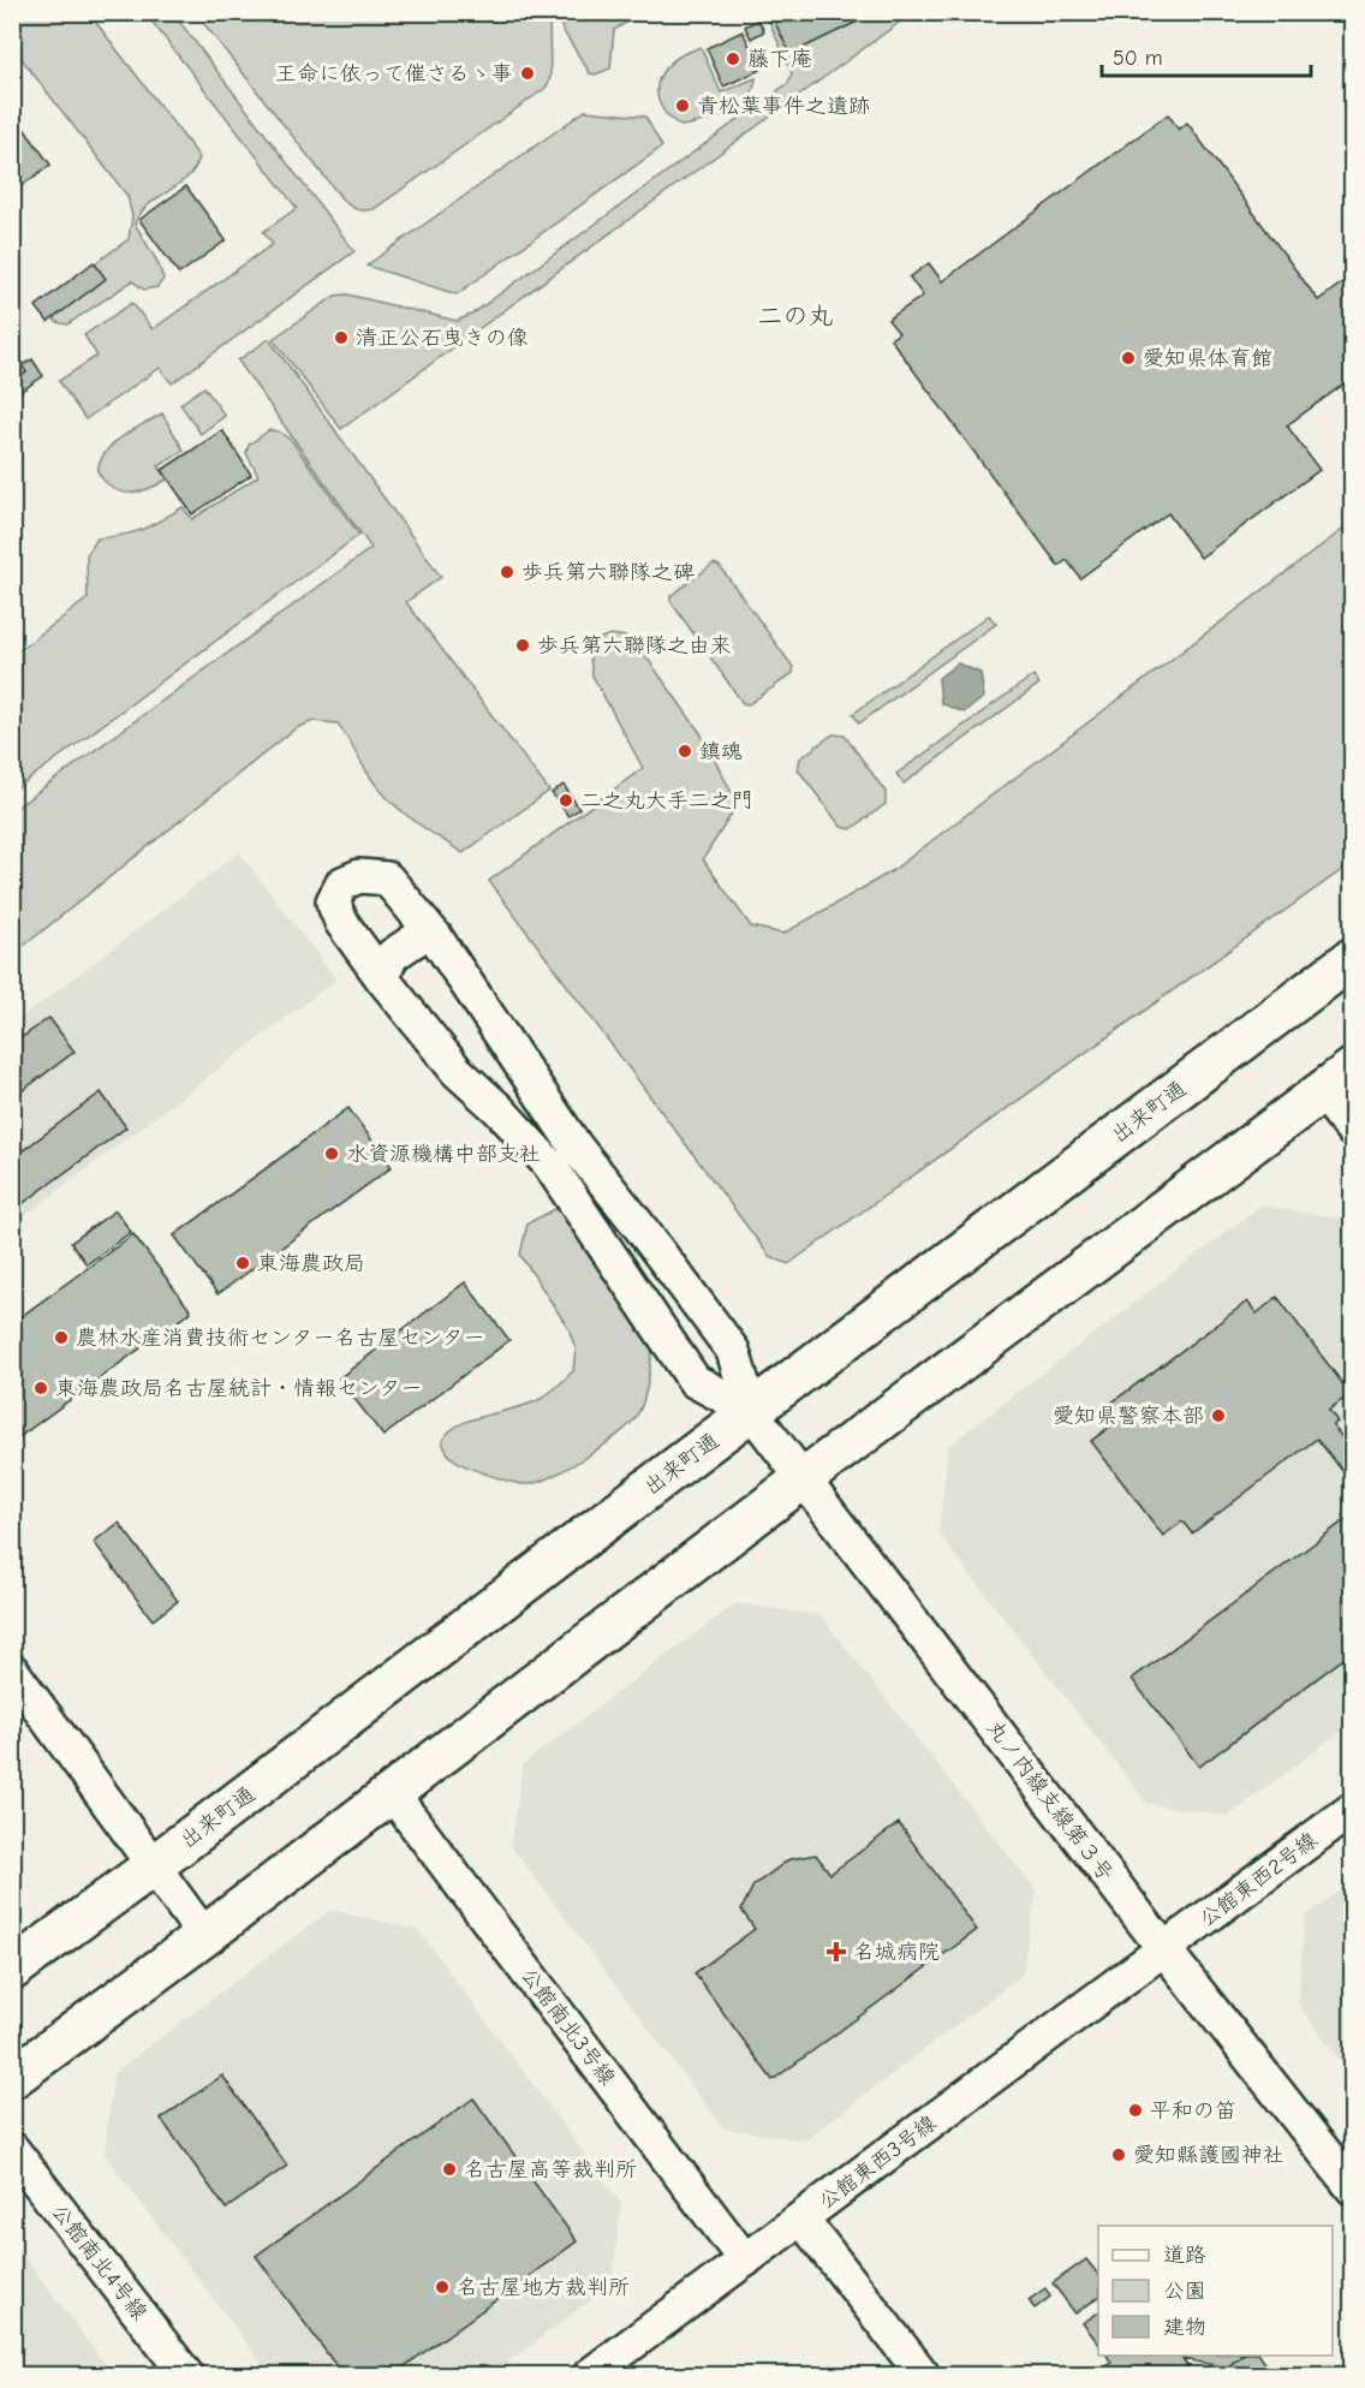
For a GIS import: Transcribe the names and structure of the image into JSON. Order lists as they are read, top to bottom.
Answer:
{
  "streets": {
    "main road": ["出来町通"],
    "street": [
      "丸ノ内線支線第３号",
      "公館東西2号線",
      "公館南北3号線",
      "公館東西3号線",
      "公館南北4号線"
    ]
  },
  "crossings": [
    ["出来町通", "丸ノ内線支線第３号"],
    ["丸ノ内線支線第３号", "公館東西2号線"],
    ["丸ノ内線支線第３号", "公館東西3号線"],
    ["公館東西2号線", "公館東西3号線"],
    ["公館南北3号線", "公館東西3号線"]
  ],
  "districts": ["二の丸"],
  "places": {
    "other": [
      "藤下庵",
      "王命に依って催さるゝ事",
      "青松葉事件之遺跡",
      "清正公石曳きの像",
      "愛知県体育館",
      "歩兵第六聯隊之碑",
      "歩兵第六聯隊之由来",
      "鎮魂",
      "二之丸大手二之門",
      "水資源機構中部支社",
      "東海農政局",
      "農林水産消費技術センター名古屋センター",
      "東海農政局名古屋統計・情報センター",
      "愛知県警察本部",
      "平和の笛",
      "愛知縣護國神社",
      "名古屋高等裁判所",
      "名古屋地方裁判所"
    ],
    "health": ["名城病院"]
  },
  "legend": ["道路", "公園", "建物"],
  "scale_bar": "50 m"
}
